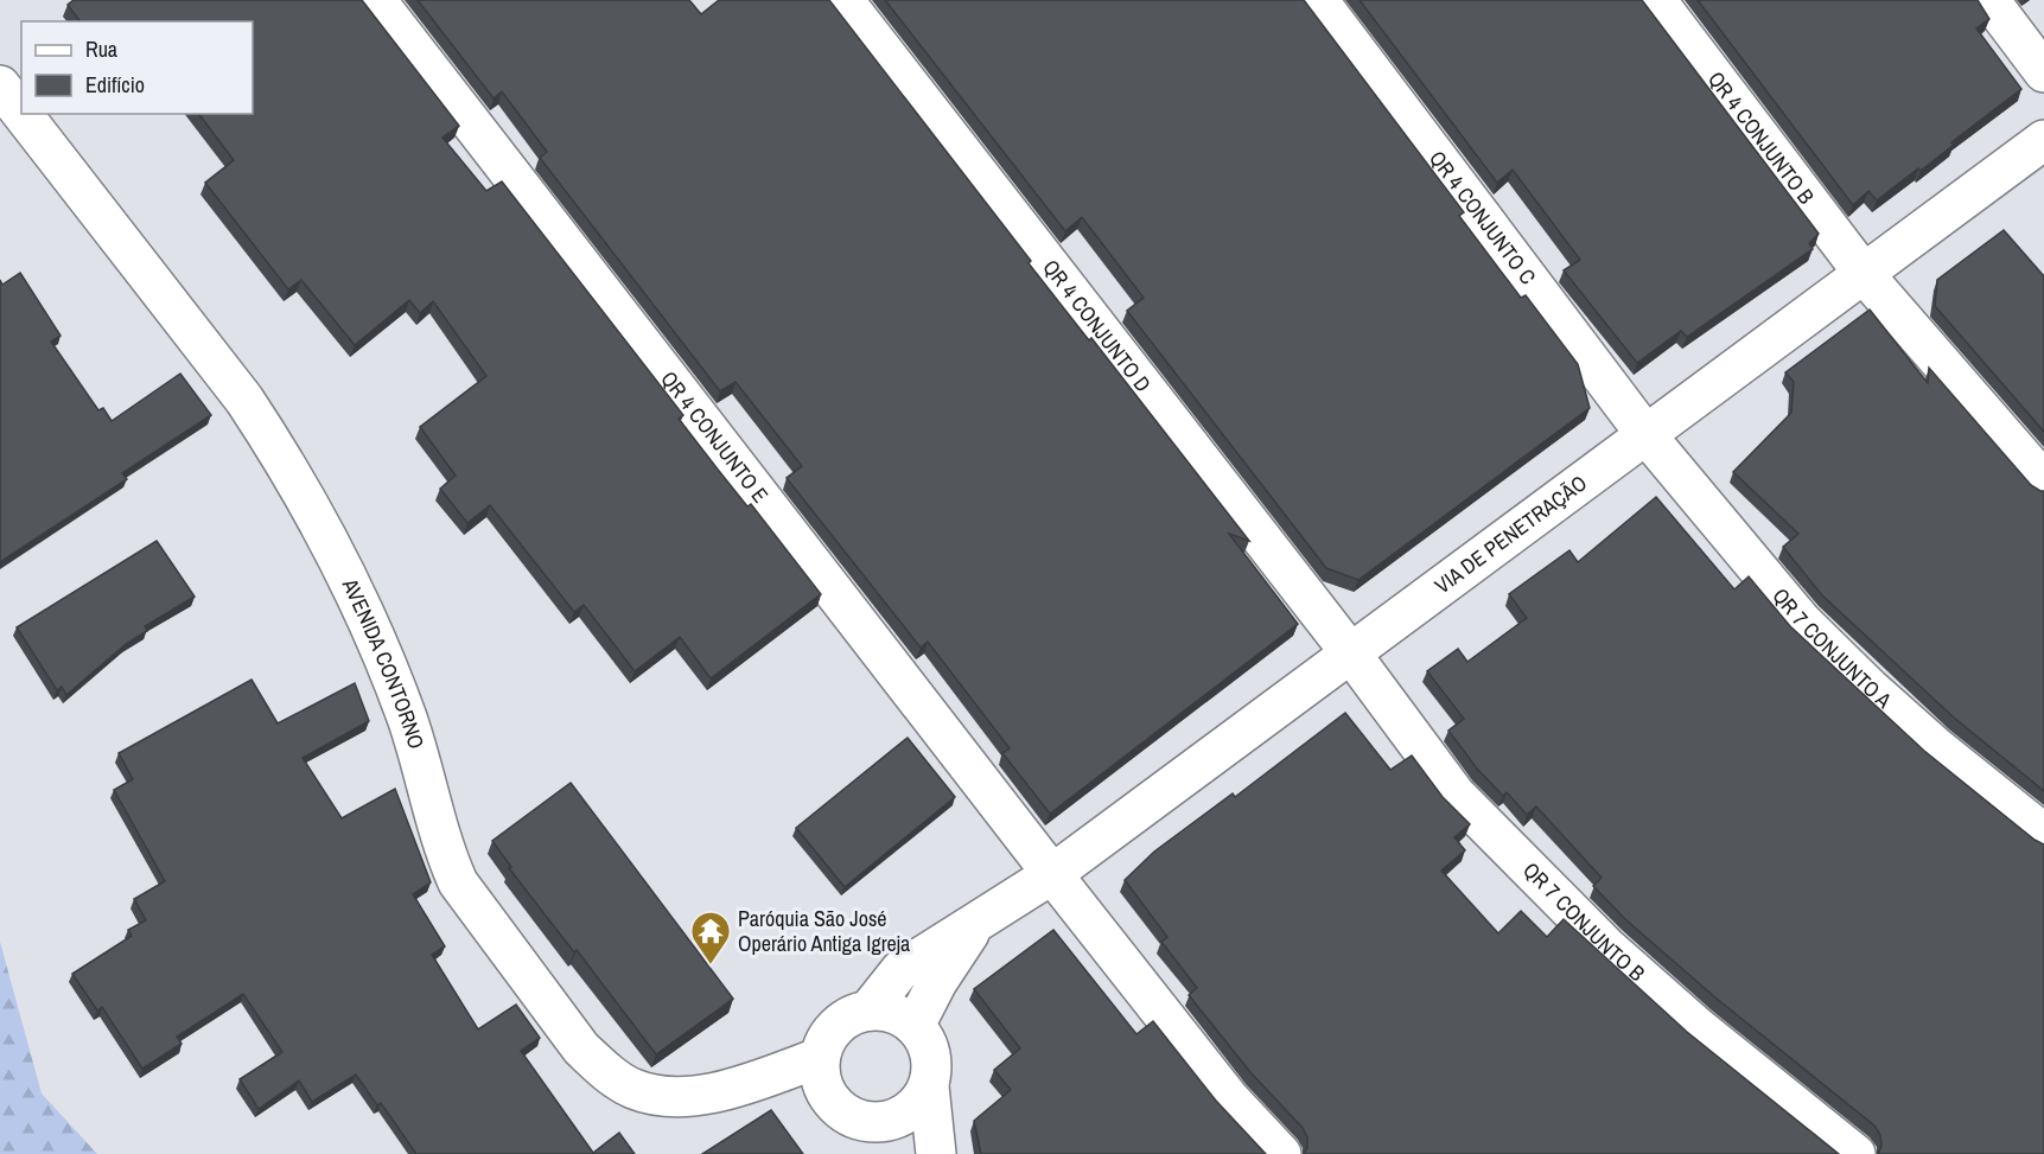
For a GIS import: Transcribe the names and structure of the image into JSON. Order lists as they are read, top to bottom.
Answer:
{
  "streets": {
    "street": [
      "QR 4 CONJUNTO B",
      "QR 4 CONJUNTO C",
      "QR 4 CONJUNTO D",
      "QR 4 CONJUNTO E",
      "VIA DE PENETRAÇÃO",
      "QR 7 CONJUNTO A",
      "AVENIDA CONTORNO",
      "QR 7 CONJUNTO B"
    ]
  },
  "crossings": [
    ["QR 4 CONJUNTO B", "VIA DE PENETRAÇÃO"],
    ["QR 4 CONJUNTO C", "VIA DE PENETRAÇÃO"],
    ["QR 4 CONJUNTO C", "QR 7 CONJUNTO A"],
    ["QR 4 CONJUNTO D", "VIA DE PENETRAÇÃO"],
    ["QR 4 CONJUNTO D", "QR 7 CONJUNTO B"],
    ["QR 4 CONJUNTO E", "VIA DE PENETRAÇÃO"],
    ["VIA DE PENETRAÇÃO", "QR 7 CONJUNTO A"],
    ["VIA DE PENETRAÇÃO", "AVENIDA CONTORNO"],
    ["VIA DE PENETRAÇÃO", "QR 7 CONJUNTO B"]
  ],
  "places": {
    "temple": ["Paróquia São José Operário Antiga Igreja"]
  },
  "legend": ["Rua", "Edifício"]
}
